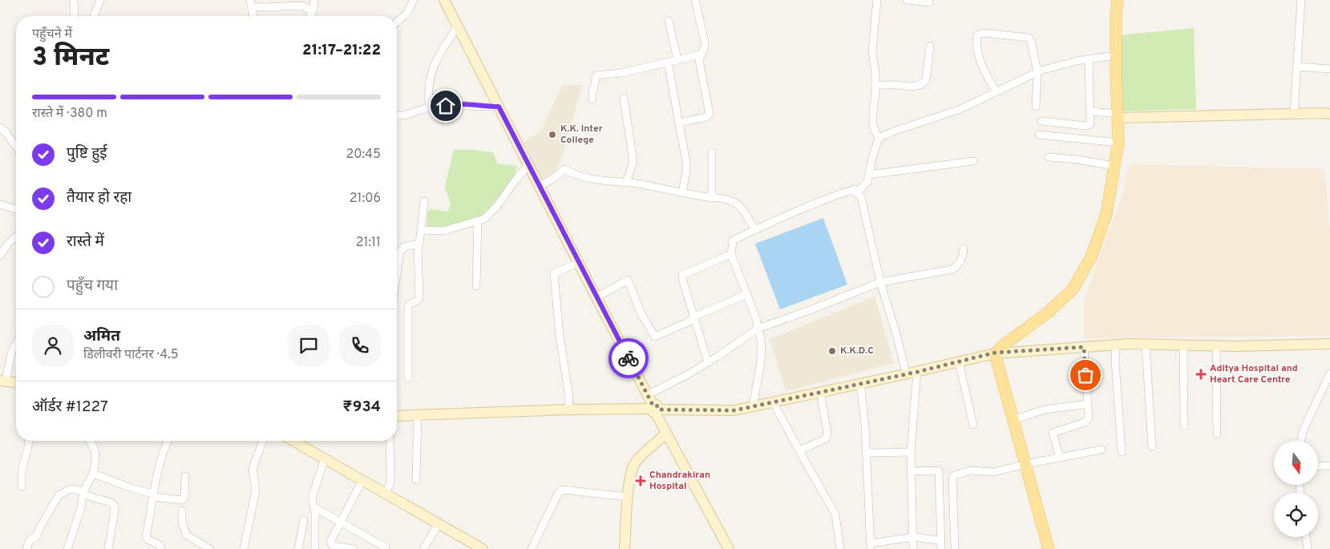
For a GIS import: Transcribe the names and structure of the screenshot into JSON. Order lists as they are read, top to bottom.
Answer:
{
  "places": {
    "other": ["K.K. Inter College", "K.K.D.C"],
    "health": ["Aditya Hospital and Heart Care Centre", "Chandrakiran Hospital"]
  },
  "north": "bottom",
  "page": {
    "heading": ["3 मिनट", "पहुँचने में", "21:17–21:22"],
    "panel": [
      "अमित",
      "डिलीवरी पार्टनर · 4.5",
      "ऑर्डर #1227",
      "₹934"
    ],
    "bar": "रास्ते में · 380 m",
    "list": [
      ["पुष्टि हुई", "20:45"],
      ["तैयार हो रहा", "21:06"],
      ["रास्ते में", "21:11"],
      "पहुँच गया"
    ]
  }
}
